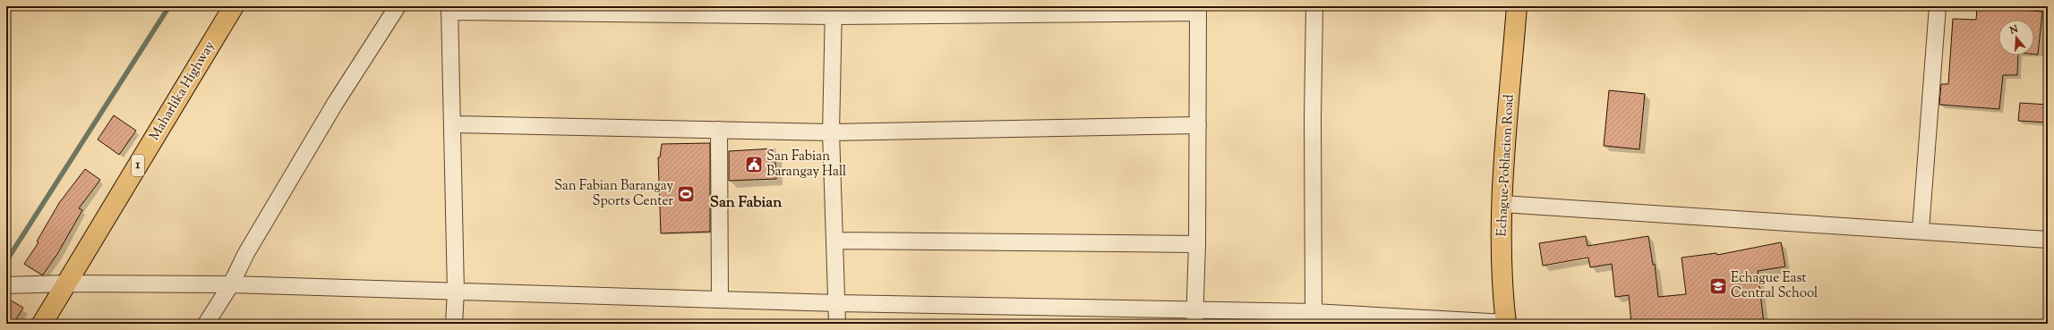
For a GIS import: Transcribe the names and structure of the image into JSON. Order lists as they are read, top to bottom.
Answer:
{
  "streets": {
    "main road": ["Maharlika Highway", "1", "Echague-Poblacion Road"]
  },
  "districts": ["San Fabian"],
  "places": {
    "public building": ["San Fabian Barangay Hall"],
    "sports": ["San Fabian Barangay Sports Center"],
    "school or university": ["Echague East Central School"]
  },
  "north": "top"
}
